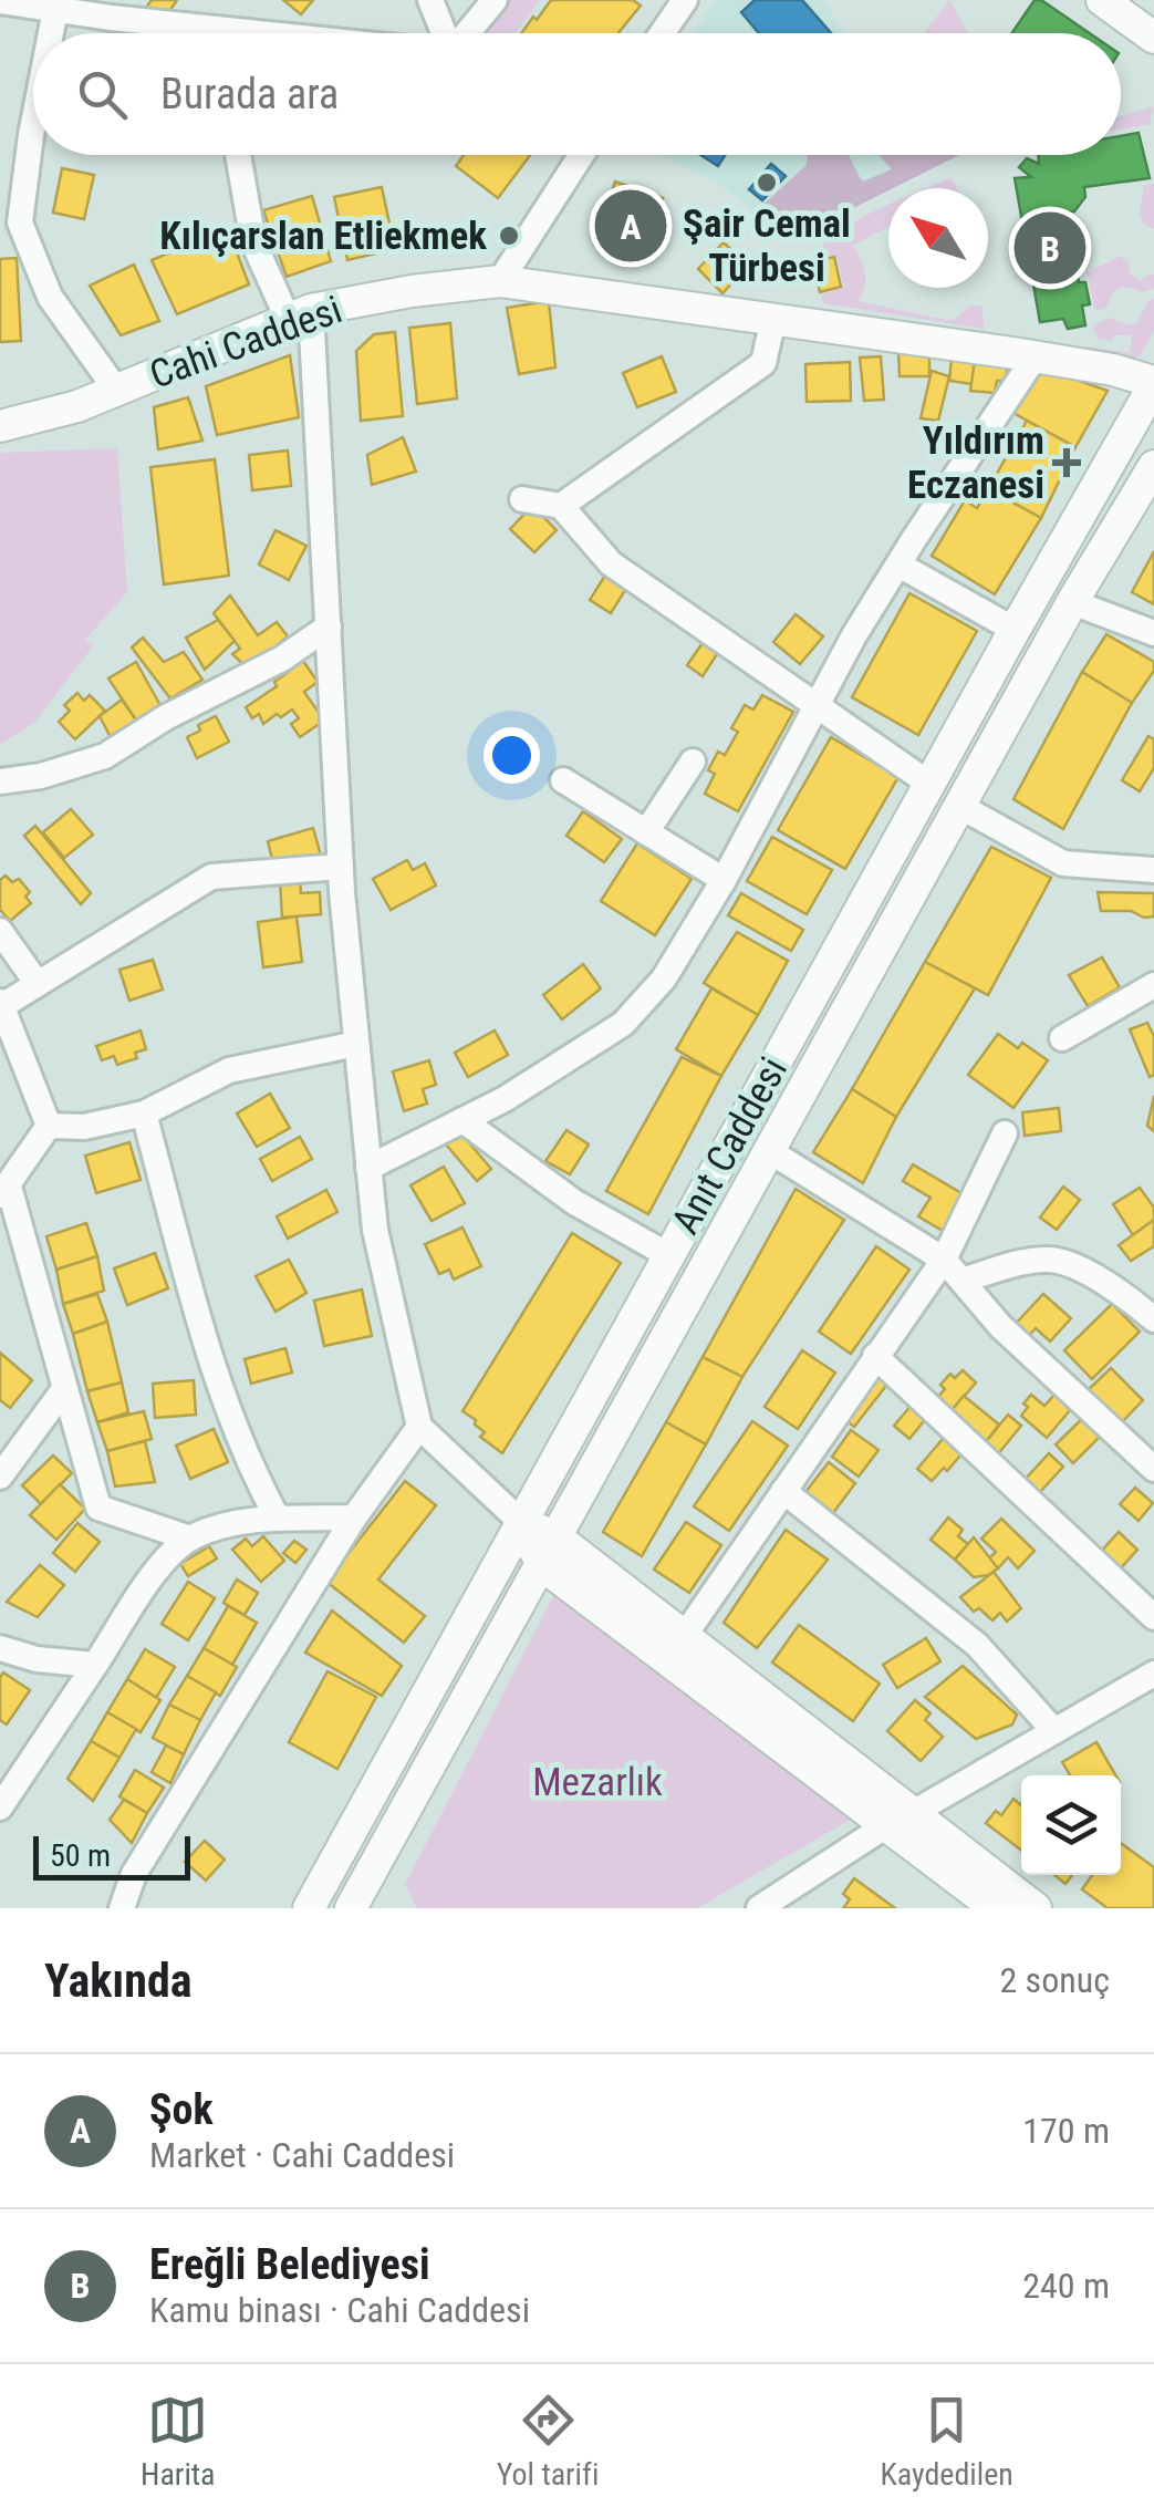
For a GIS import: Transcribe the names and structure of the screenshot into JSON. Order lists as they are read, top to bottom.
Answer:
{
  "streets": {
    "main road": ["Cahi Caddesi", "Anıt Caddesi"]
  },
  "crossings": [
    ["Cahi Caddesi", "Anıt Caddesi"]
  ],
  "parks": ["Mezarlık"],
  "places": {
    "other": ["Şair Cemal Türbesi", "Kılıçarslan Etliekmek"],
    "health": ["Yıldırım Eczanesi"]
  },
  "scale_bar": "50 m",
  "north": "top left",
  "page": {
    "search": "Burada ara",
    "pins": ["A", "B"],
    "scale": "50 m",
    "heading": ["Yakında", "2 sonuç"],
    "list": [
      {
        "mark": "A",
        "name": "Şok",
        "note": "Market · Cahi Caddesi",
        "value": "170 m"
      },
      {
        "mark": "B",
        "name": "Ereğli Belediyesi",
        "note": "Kamu binası · Cahi Caddesi",
        "value": "240 m"
      }
    ],
    "nav": ["Harita", "Yol tarifi", "Kaydedilen"]
  }
}
